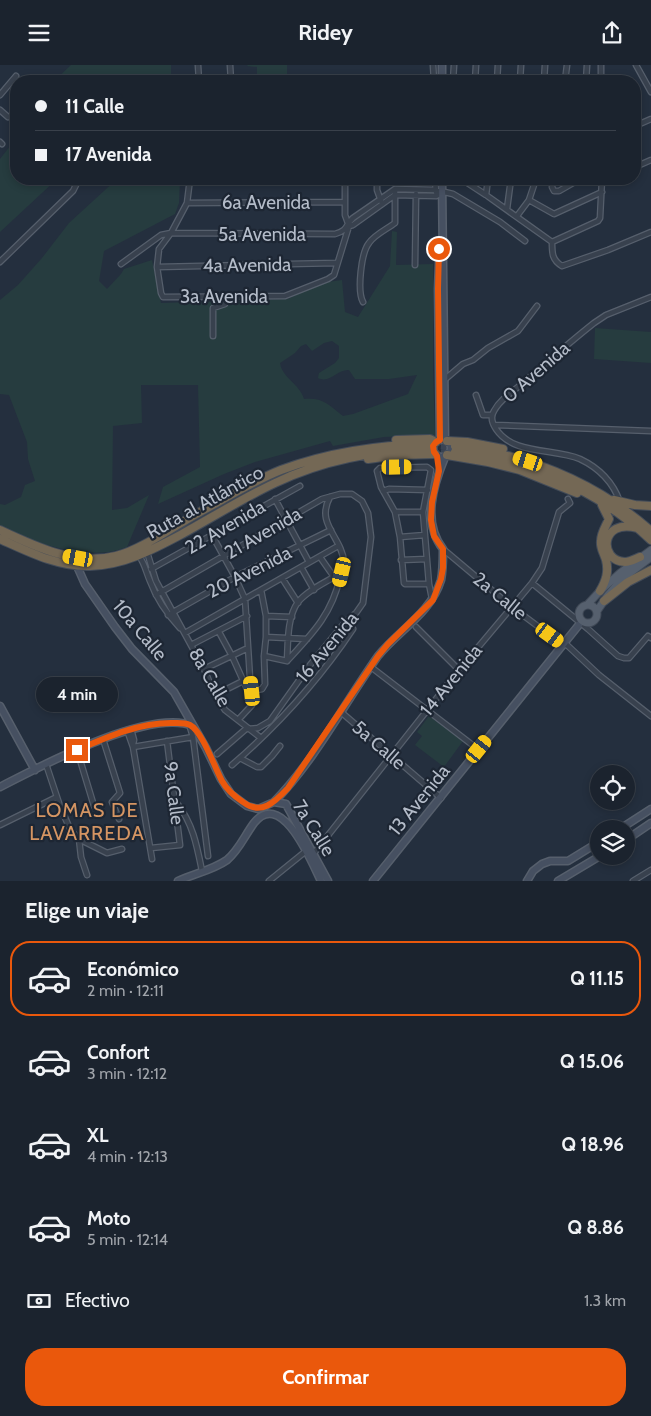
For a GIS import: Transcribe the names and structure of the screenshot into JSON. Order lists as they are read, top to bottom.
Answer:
{
  "streets": {
    "highway": ["Ruta al Atlántico"],
    "street": [
      "6a Avenida",
      "5a Avenida",
      "4a Avenida",
      "3a Avenida",
      "0 Avenida",
      "22 Avenida",
      "21 Avenida",
      "20 Avenida",
      "2a Calle",
      "10a Calle",
      "16 Avenida",
      "8a Calle",
      "14 Avenida",
      "5a Calle",
      "9a Calle",
      "13 Avenida",
      "7a Calle"
    ]
  },
  "crossings": [
    ["4a Avenida", "3a Avenida"],
    ["Ruta al Atlántico", "10a Calle"],
    ["Ruta al Atlántico", "8a Calle"],
    ["22 Avenida", "8a Calle"],
    ["21 Avenida", "16 Avenida"],
    ["21 Avenida", "8a Calle"],
    ["20 Avenida", "8a Calle"],
    ["2a Calle", "14 Avenida"],
    ["2a Calle", "13 Avenida"],
    ["16 Avenida", "8a Calle"],
    ["14 Avenida", "5a Calle"],
    ["14 Avenida", "7a Calle"],
    ["5a Calle", "13 Avenida"]
  ],
  "districts": ["LOMAS DE LAVARREDA"],
  "page": {
    "header": "Ridey",
    "banner": ["11 Calle", "17 Avenida"],
    "bubble": "4 min",
    "heading": "Elige un viaje",
    "list": [
      {
        "name": "Económico",
        "note": "2 min · 12:11",
        "value": "Q 11.15"
      },
      {
        "name": "Confort",
        "note": "3 min · 12:12",
        "value": "Q 15.06"
      },
      {
        "name": "XL",
        "note": "4 min · 12:13",
        "value": "Q 18.96"
      },
      {
        "name": "Moto",
        "note": "5 min · 12:14",
        "value": "Q 8.86"
      }
    ],
    "pay": ["Efectivo", "1.3 km"],
    "buttons": "Confirmar"
  }
}
